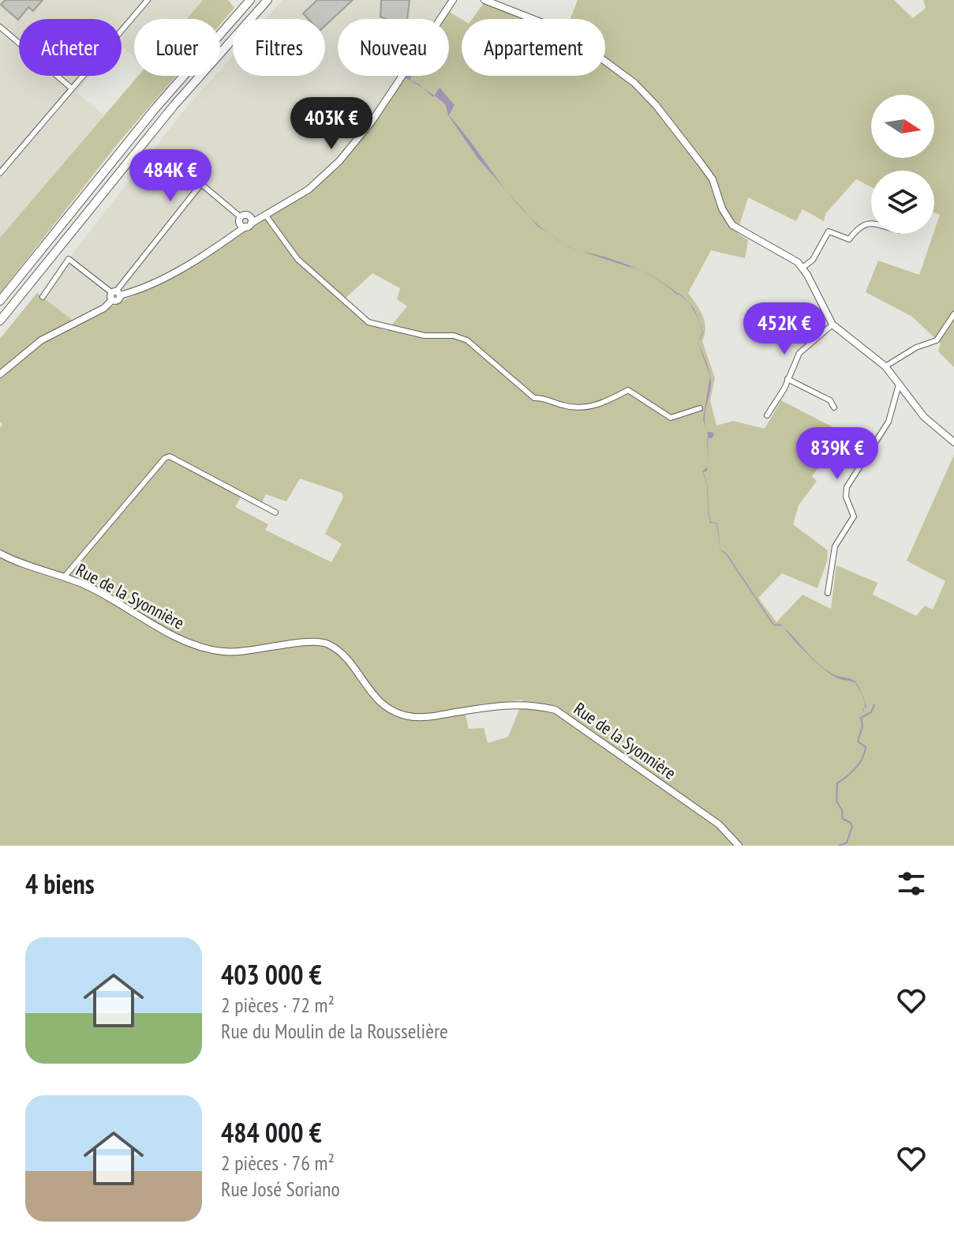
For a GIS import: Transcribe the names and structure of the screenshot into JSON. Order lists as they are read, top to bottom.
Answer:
{
  "streets": {
    "street": ["Rue de la Syonnière"]
  },
  "north": "right",
  "page": {
    "chip": [
      "Acheter",
      "Louer",
      "Filtres",
      "Nouveau",
      "Appartement"
    ],
    "price": [
      "403K €",
      "484K €",
      "452K €",
      "839K €"
    ],
    "heading": "4 biens",
    "list": [
      {
        "name": "403 000 €",
        "note": "2 pièces · 72 m² · Rue du Moulin de la Rousselière"
      },
      {
        "name": "484 000 €",
        "note": "2 pièces · 76 m² · Rue José Soriano"
      }
    ]
  }
}
